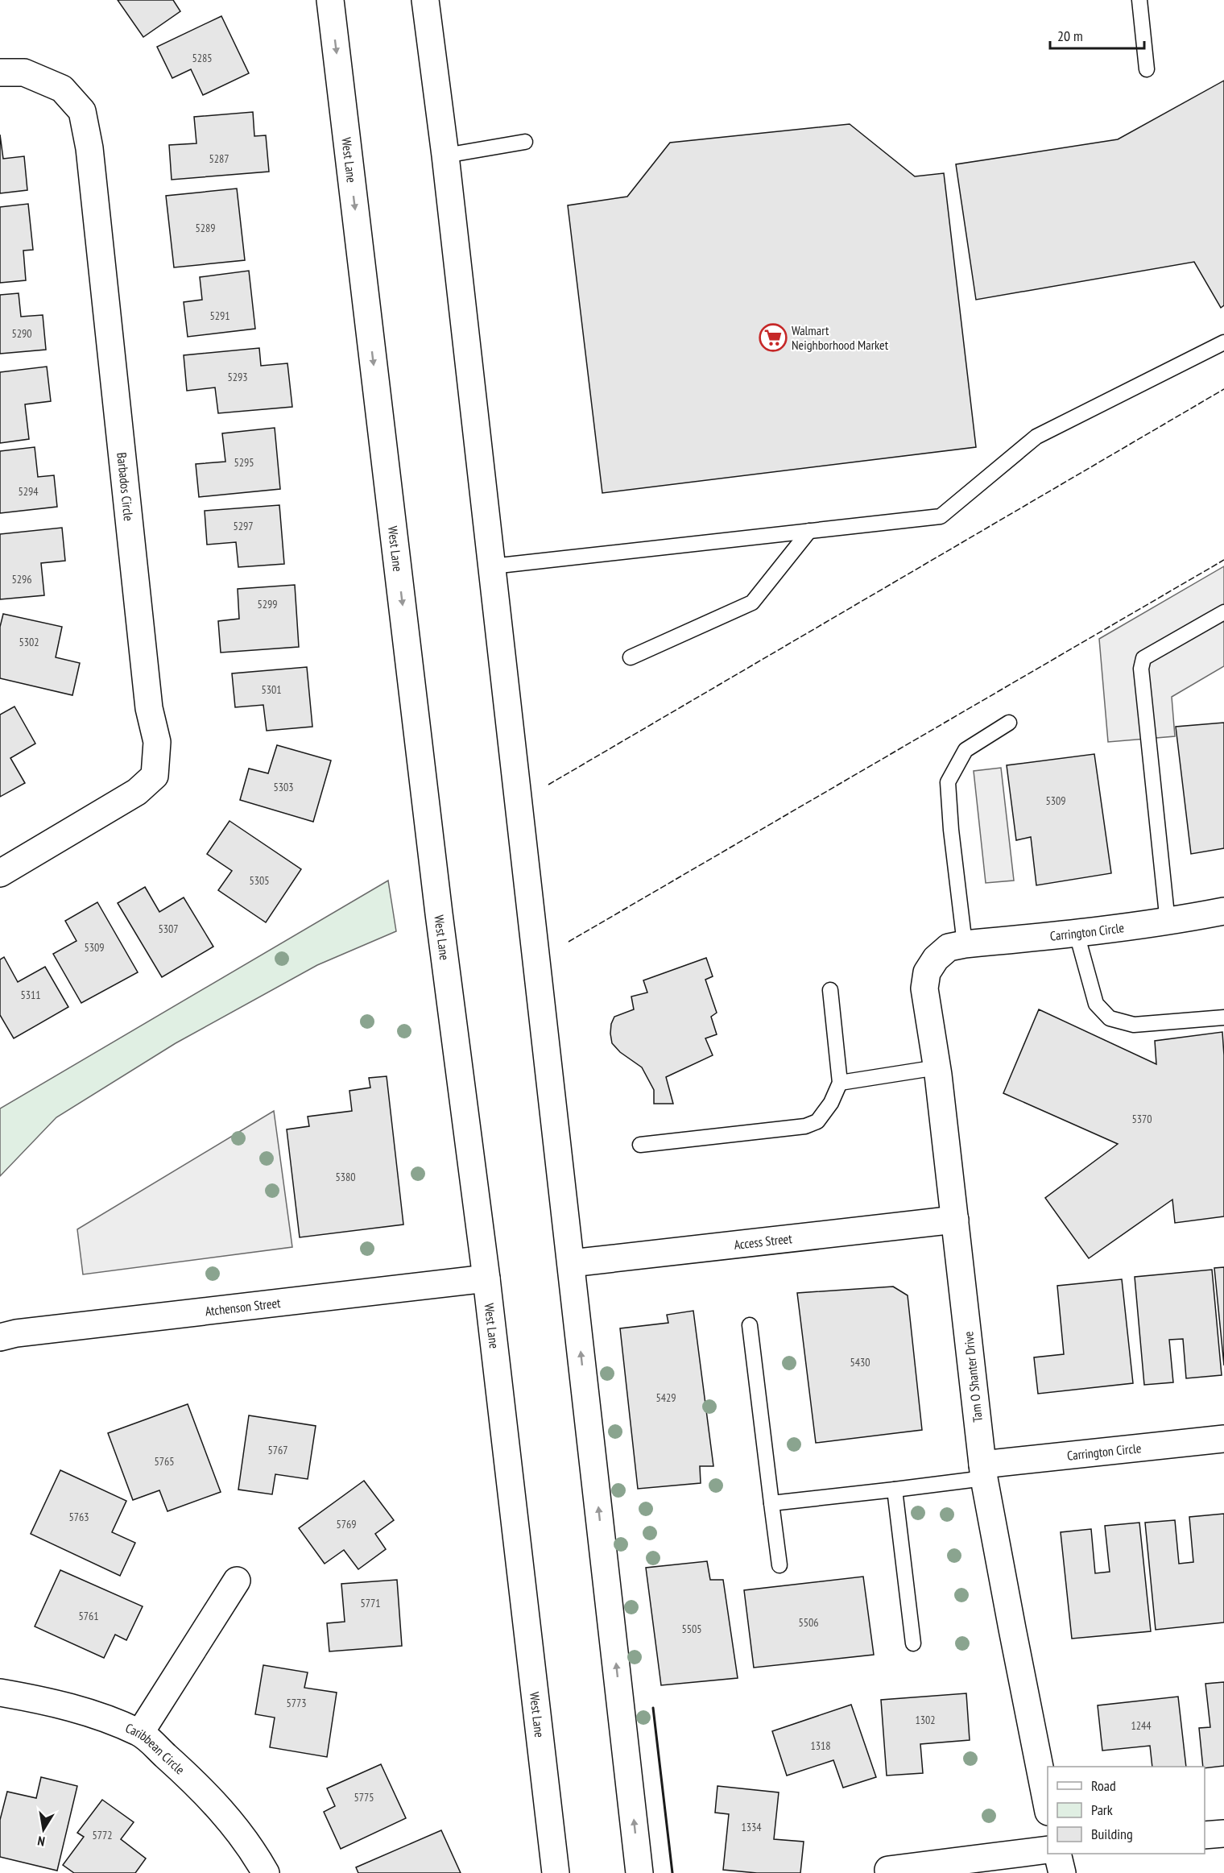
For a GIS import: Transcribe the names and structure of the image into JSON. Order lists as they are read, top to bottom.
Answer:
{
  "streets": {
    "street": [
      "West Lane",
      "Barbados Circle",
      "Carrington Circle",
      "Access Street",
      "Atchenson Street",
      "Tam O Shanter Drive",
      "Caribbean Circle"
    ]
  },
  "crossings": [
    ["West Lane", "Atchenson Street"],
    ["Carrington Circle", "Tam O Shanter Drive"],
    ["Access Street", "Tam O Shanter Drive"]
  ],
  "places": {
    "supermarket": ["Walmart Neighborhood Market"]
  },
  "house_numbers": [
    "5285",
    "5287",
    "5289",
    "5291",
    "5290",
    "5293",
    "5295",
    "5294",
    "5297",
    "5296",
    "5299",
    "5302",
    "5301",
    "5303",
    "5309",
    "5305",
    "5307",
    "5309",
    "5311",
    "5370",
    "5380",
    "5430",
    "5429",
    "5767",
    "5765",
    "5763",
    "5769",
    "5771",
    "5761",
    "5506",
    "5505",
    "5773",
    "1302",
    "1244",
    "1318",
    "5775",
    "1334",
    "5772"
  ],
  "legend": ["Road", "Park", "Building"],
  "scale_bar": "20 m",
  "north": "bottom"
}
